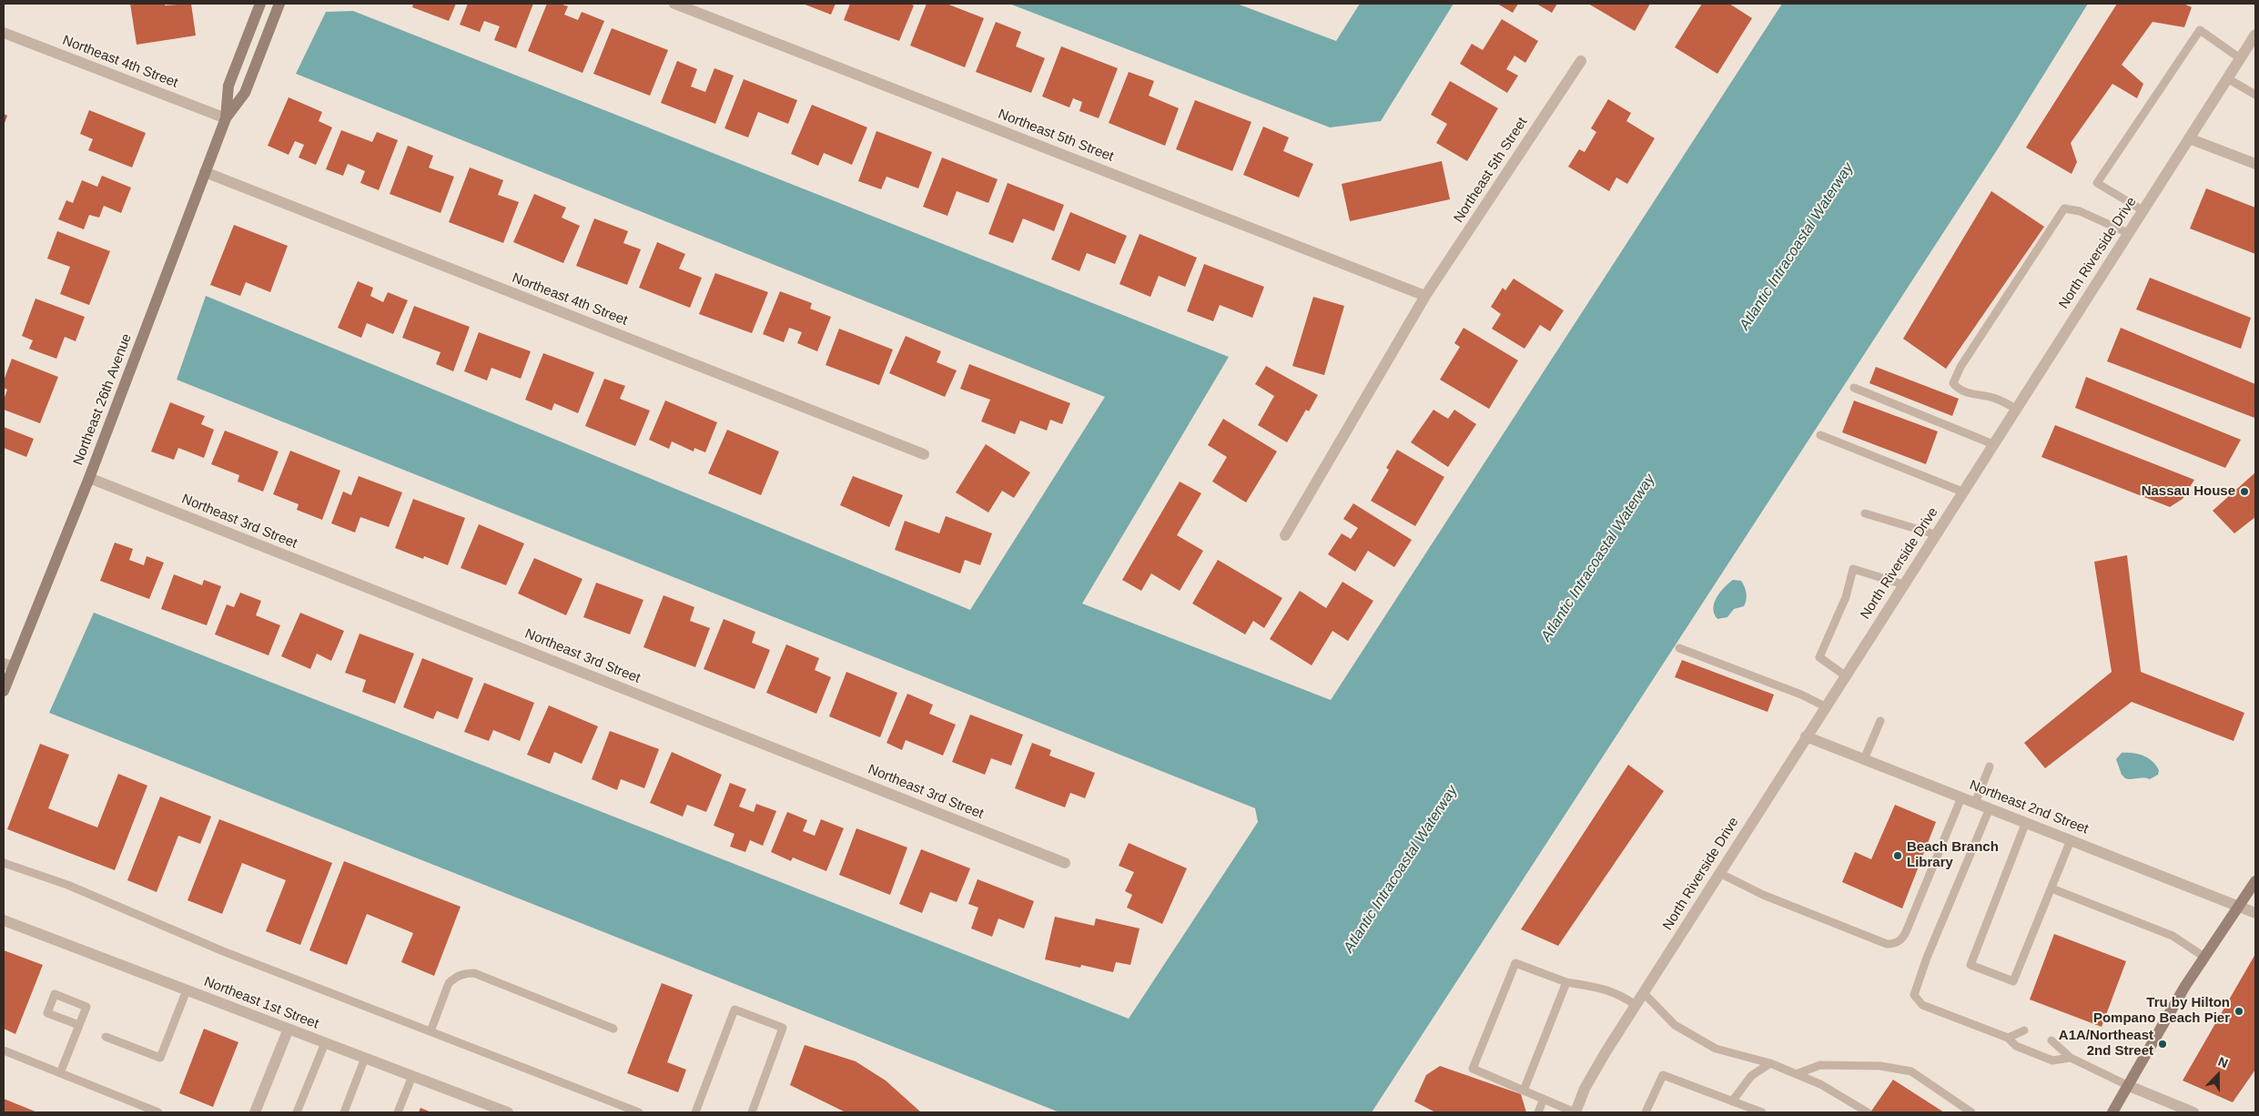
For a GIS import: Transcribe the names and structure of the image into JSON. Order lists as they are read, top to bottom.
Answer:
{
  "streets": {
    "street": [
      "Northeast 4th Street",
      "Northeast 5th Street",
      "North Riverside Drive",
      "Northeast 26th Avenue",
      "Northeast 3rd Street",
      "Northeast 2nd Street",
      "Northeast 1st Street"
    ]
  },
  "crossings": [
    ["Northeast 4th Street", "Northeast 26th Avenue"],
    ["North Riverside Drive", "Northeast 2nd Street"],
    ["Northeast 26th Avenue", "Northeast 3rd Street"]
  ],
  "water": ["Atlantic Intracoastal Waterway"],
  "places": [
    "Nassau House",
    "Beach Branch Library",
    "Tru by Hilton Pompano Beach Pier",
    "A1A/Northeast 2nd Street"
  ],
  "north": "top"
}
